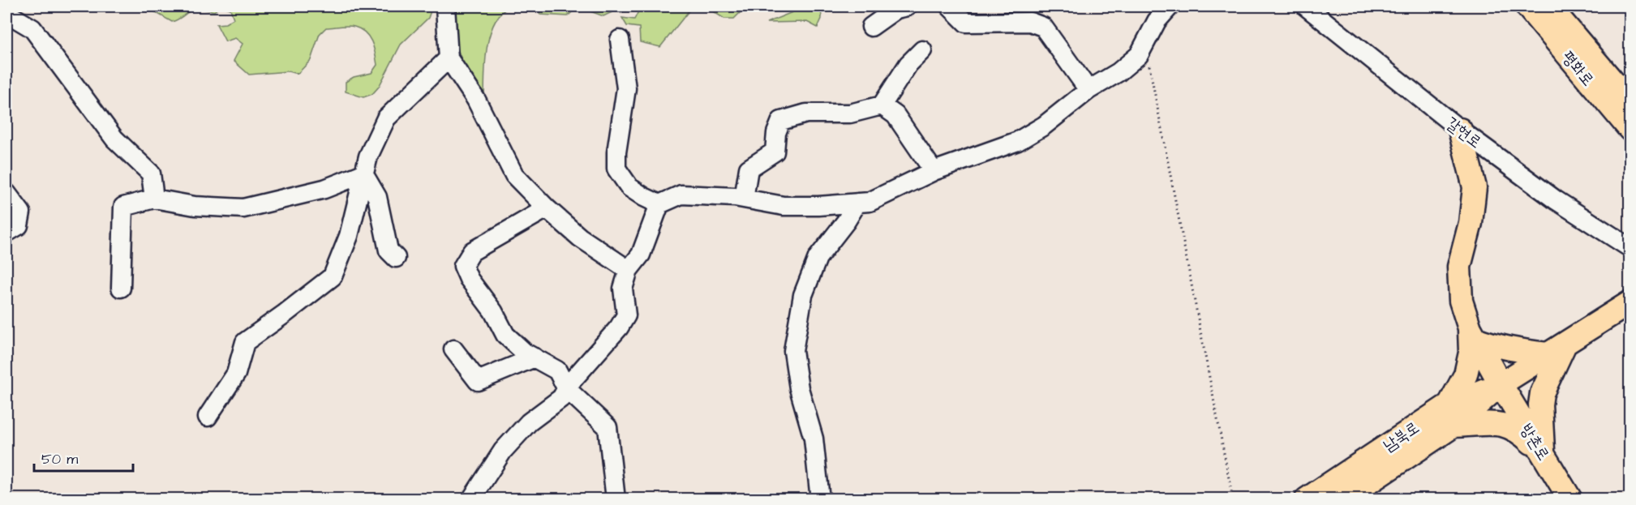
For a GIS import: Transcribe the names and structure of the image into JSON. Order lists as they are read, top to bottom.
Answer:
{
  "streets": {
    "main road": ["평화로", "남북로", "방촌로"],
    "street": ["갈현로"]
  },
  "crossings": [
    ["남북로", "방촌로"]
  ],
  "scale_bar": "50 m"
}
